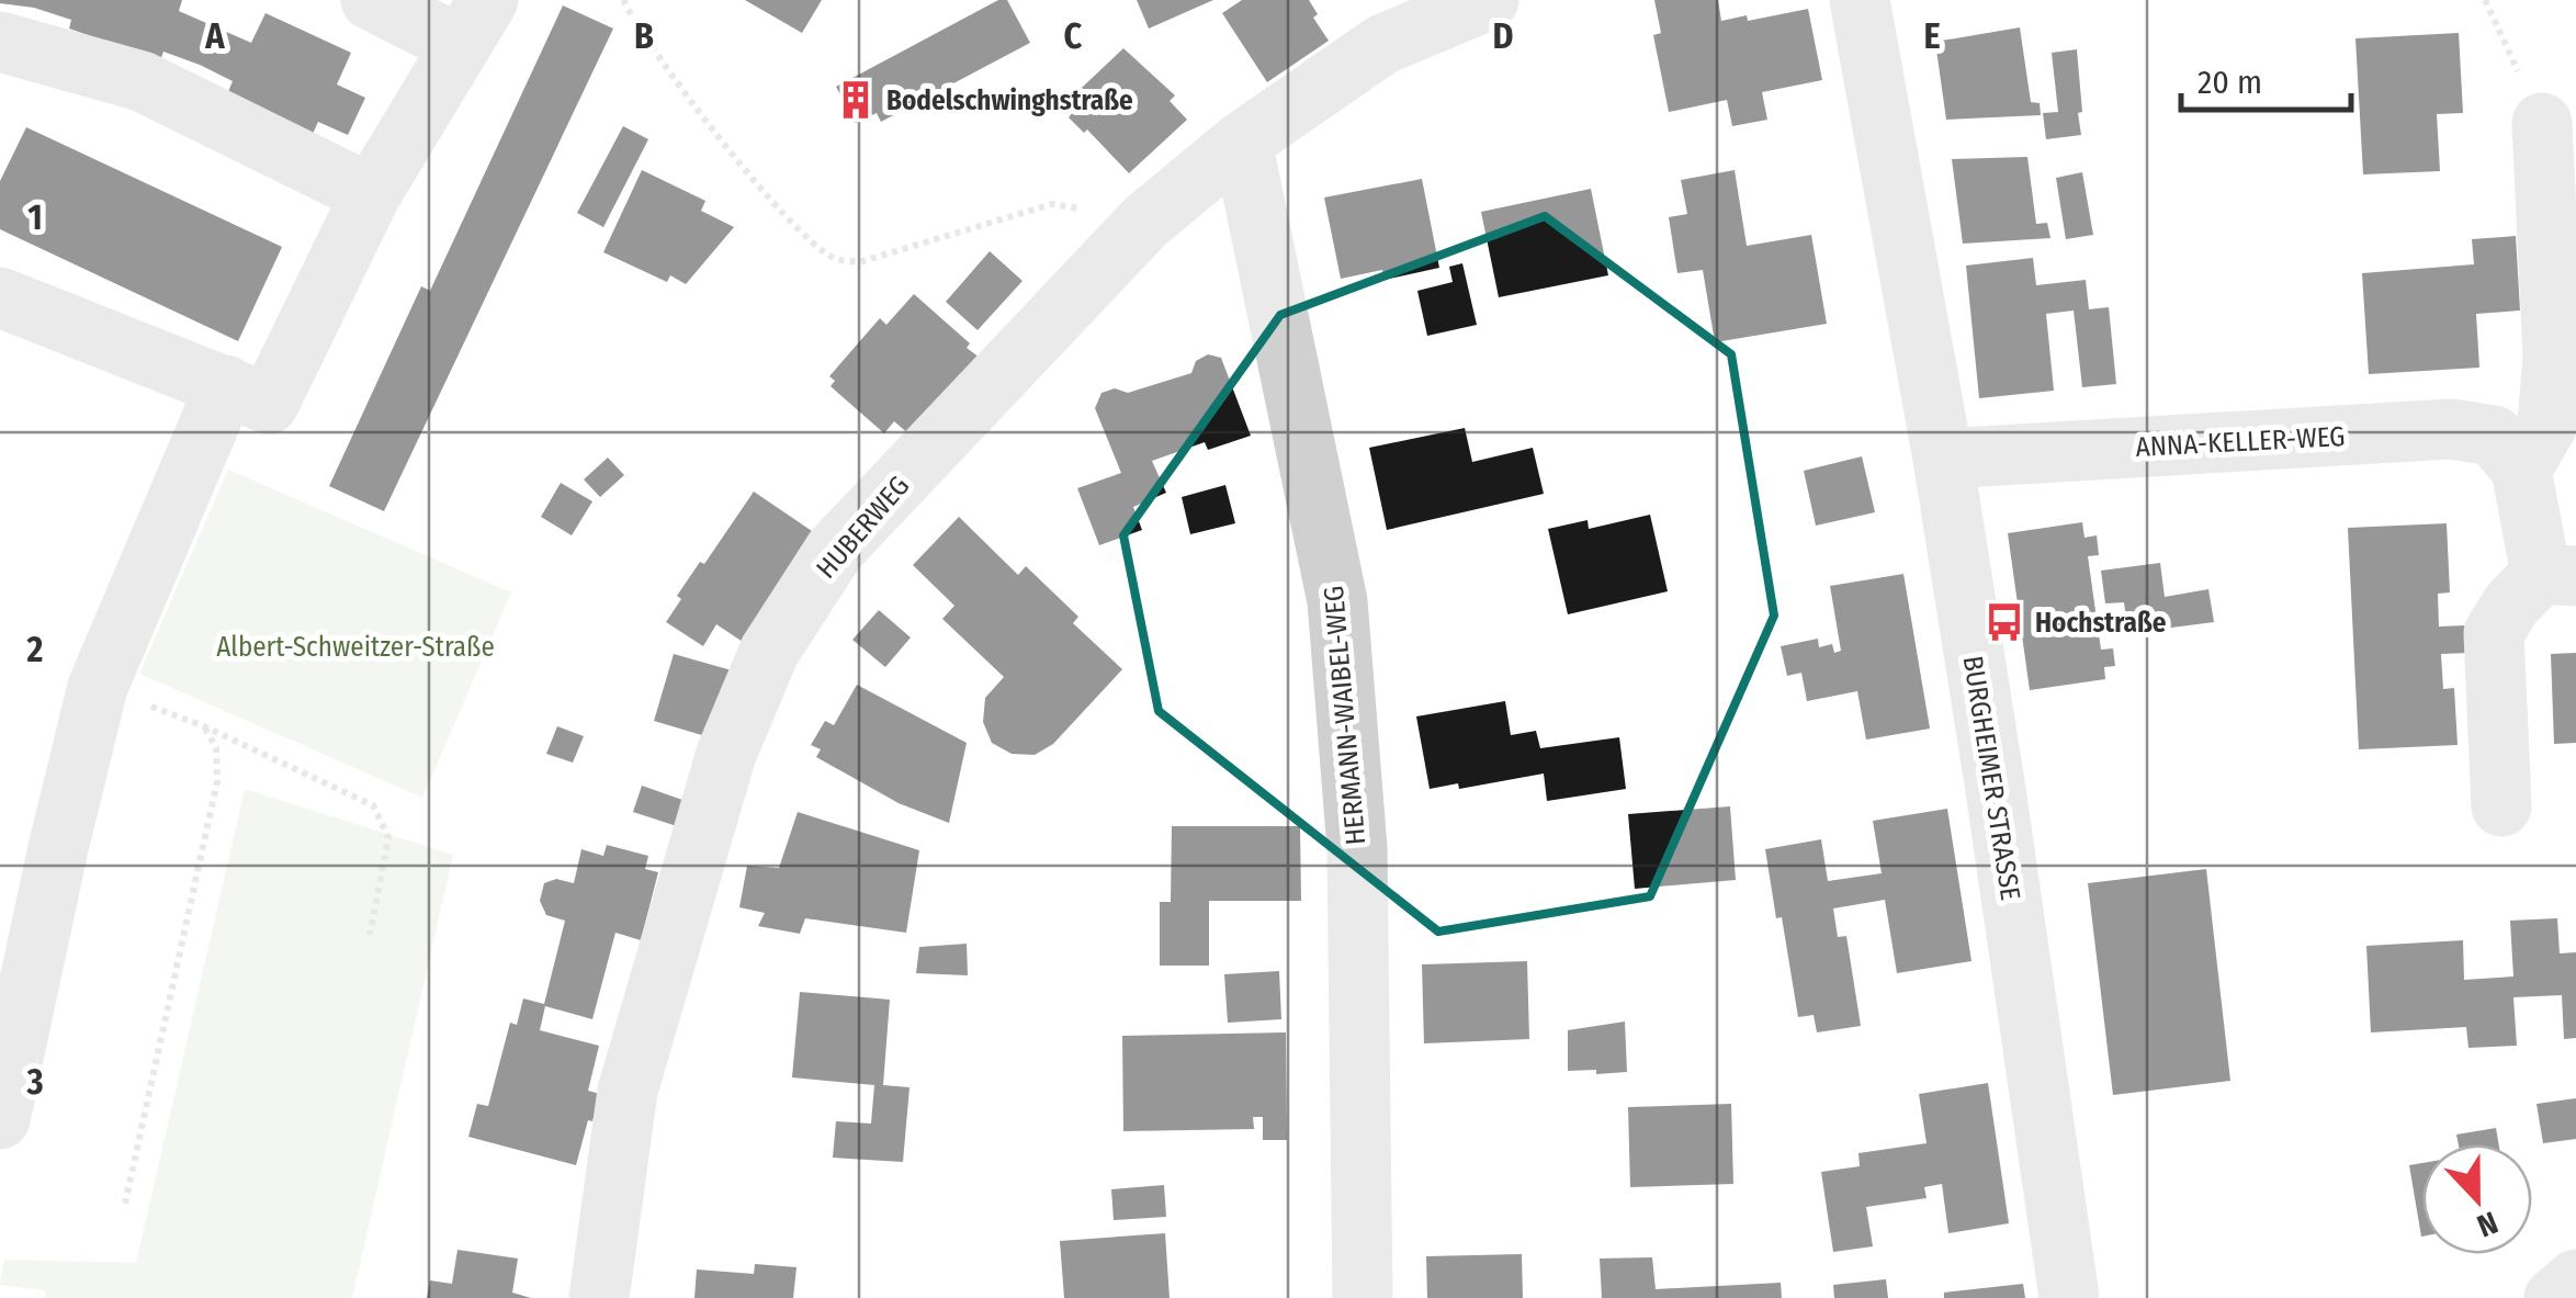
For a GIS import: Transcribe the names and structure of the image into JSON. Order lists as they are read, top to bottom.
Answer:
{
  "streets": {
    "street": [
      "ANNA-KELLER-WEG",
      "HUBERWEG",
      "HERMANN-WAIBEL-WEG",
      "BURGHEIMER STRASSE"
    ]
  },
  "crossings": [
    ["ANNA-KELLER-WEG", "BURGHEIMER STRASSE"],
    ["HUBERWEG", "HERMANN-WAIBEL-WEG"]
  ],
  "parks": ["Albert-Schweitzer-Straße"],
  "places": {
    "building": ["Bodelschwinghstraße"],
    "bus stop": ["Hochstraße"]
  },
  "scale_bar": "20 m",
  "north": "bottom",
  "grid": {
    "columns": [
      "A",
      "B",
      "C",
      "D",
      "E"
    ],
    "rows": ["1", "2", "3"]
  }
}
